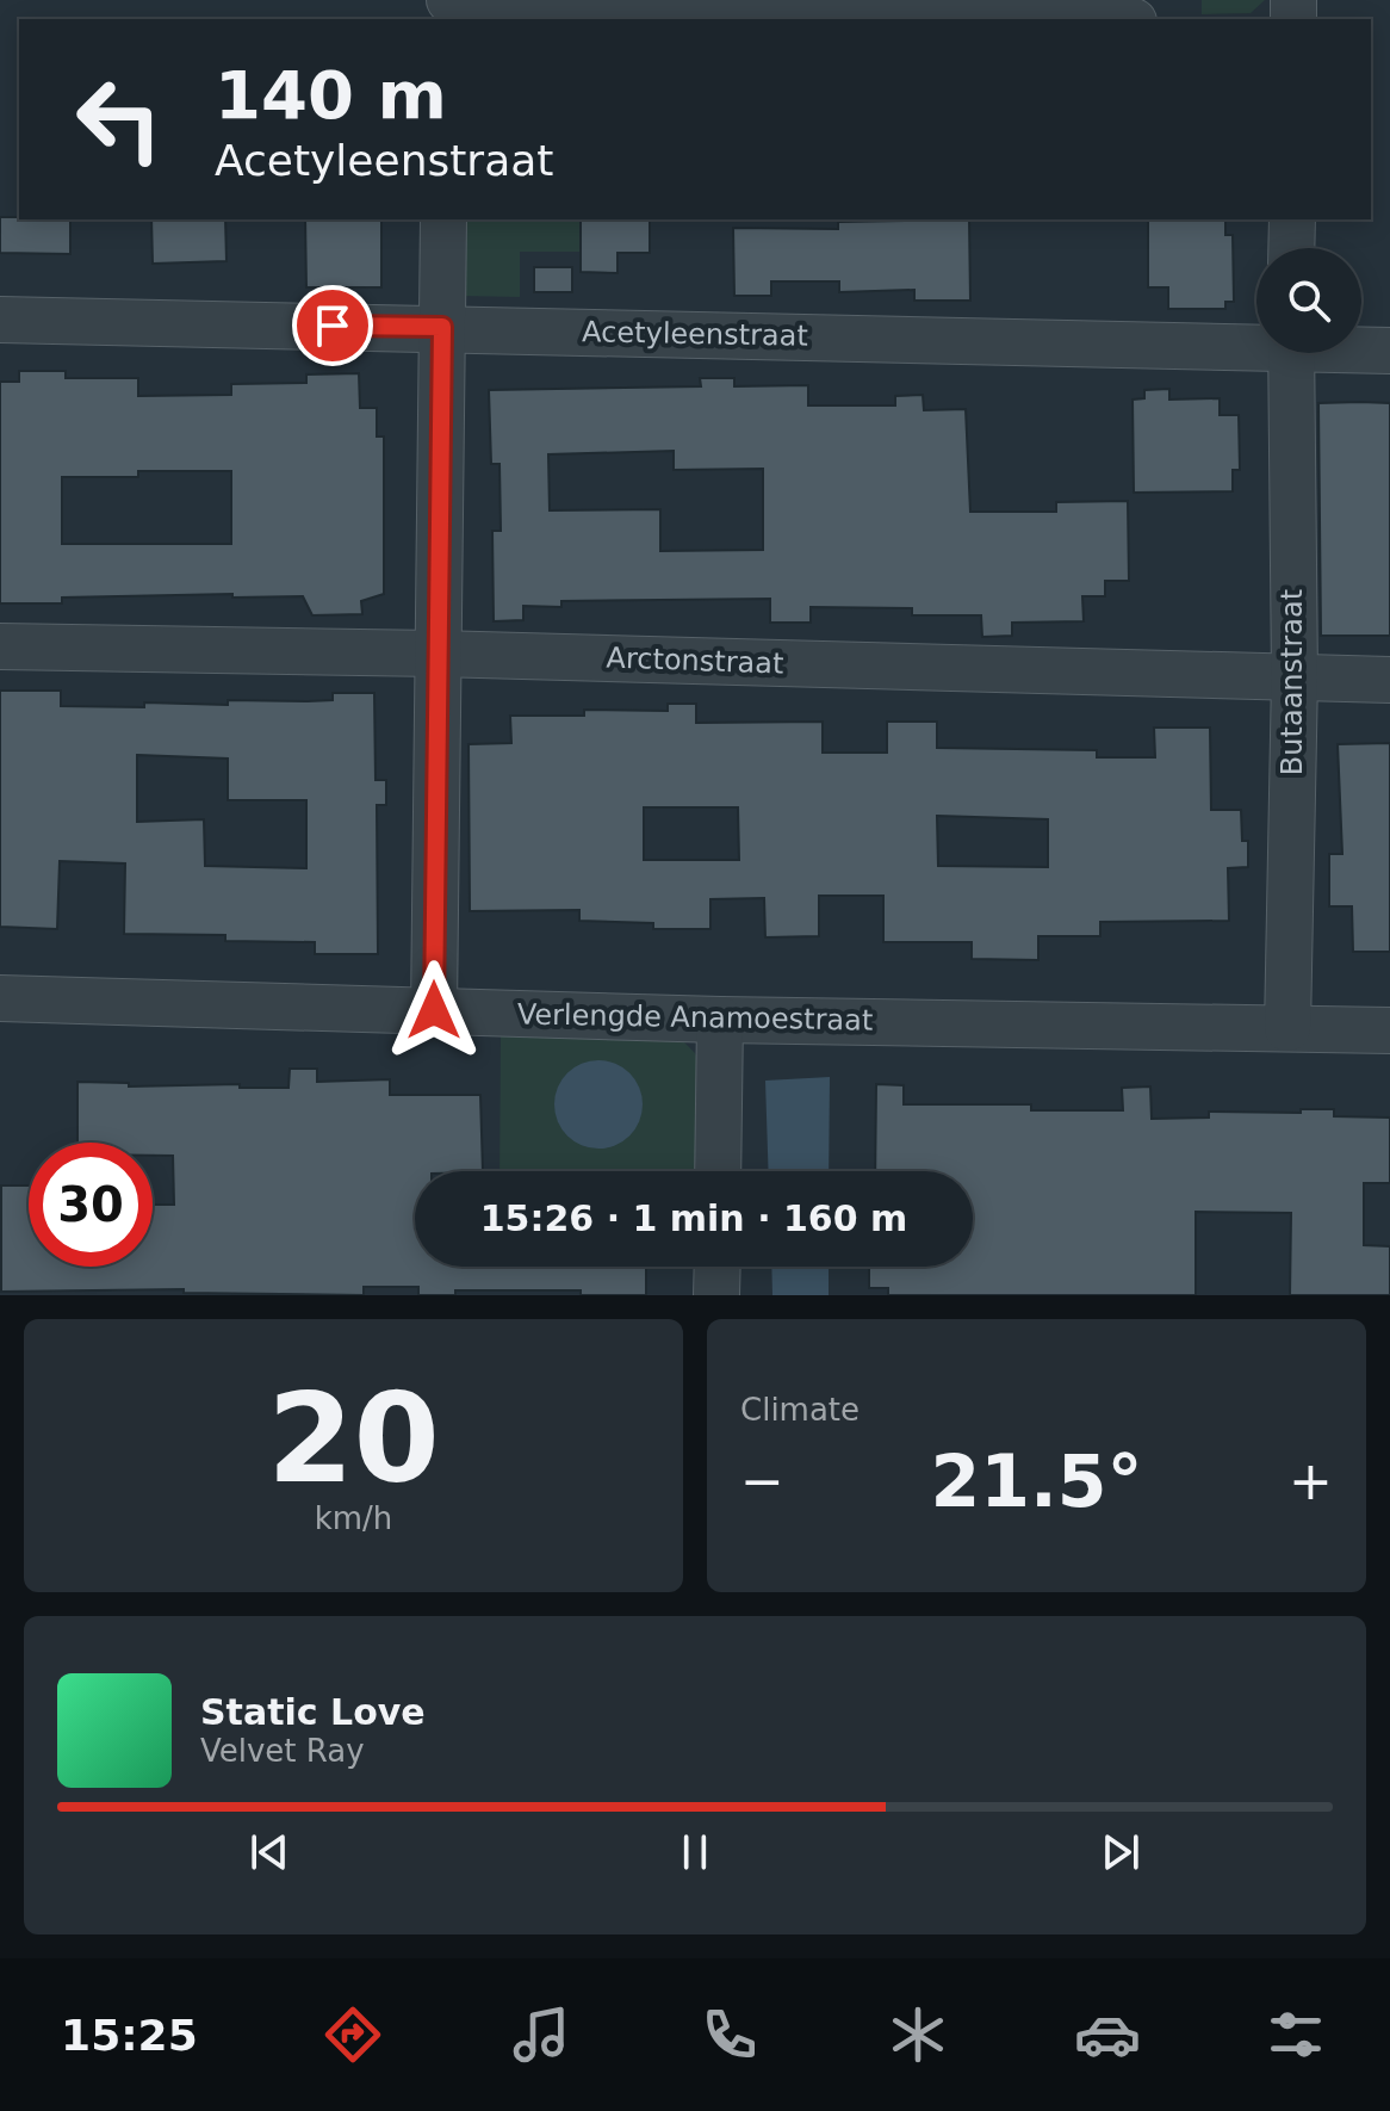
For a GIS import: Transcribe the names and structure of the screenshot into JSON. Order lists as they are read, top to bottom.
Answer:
{
  "streets": {
    "street": [
      "Acetyleenstraat",
      "Arctonstraat",
      "Butaanstraat",
      "Verlengde Anamoestraat"
    ]
  },
  "crossings": [
    ["Arctonstraat", "Butaanstraat"],
    ["Butaanstraat", "Verlengde Anamoestraat"]
  ],
  "page": {
    "turn": ["140 m", "Acetyleenstraat"],
    "limit": "30",
    "trip": "15:26 · 1 min · 160 m",
    "tile": [
      ["20", "km/h"],
      "Climate"
    ],
    "heat": ["−", "21.5°", "+"],
    "song": ["Static Love", "Velvet Ray"],
    "tabs": "15:25"
  }
}
